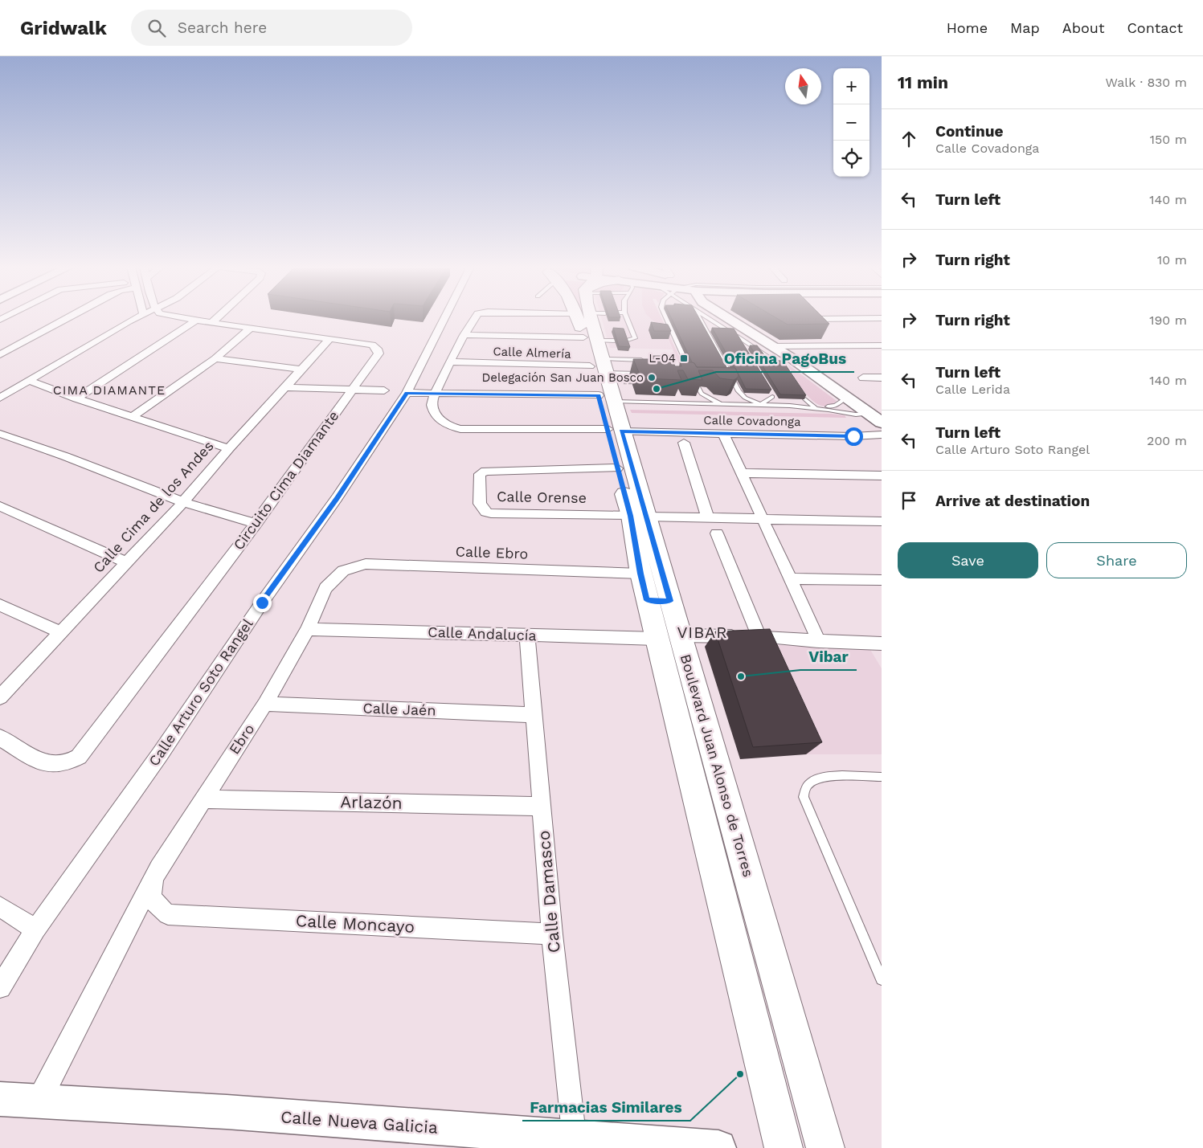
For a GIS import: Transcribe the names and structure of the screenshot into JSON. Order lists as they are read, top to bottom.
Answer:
{
  "streets": {
    "main road": ["Boulevard Juan Alonso de Torres"],
    "street": [
      "Calle Almería",
      "Calle Covadonga",
      "Circuito Cima Diamante",
      "Calle Orense",
      "Calle Cima de los Andes",
      "Calle Ebro",
      "Calle Andalucía",
      "Calle Arturo Soto Rangel",
      "Calle Jaén",
      "Ebro",
      "Arlazón",
      "Calle Damasco",
      "Calle Moncayo",
      "Calle Nueva Galicia"
    ]
  },
  "crossings": [
    ["Calle Almería", "Boulevard Juan Alonso de Torres"],
    ["Calle Covadonga", "Boulevard Juan Alonso de Torres"],
    ["Circuito Cima Diamante", "Calle Cima de los Andes"],
    ["Calle Orense", "Boulevard Juan Alonso de Torres"],
    ["Calle Ebro", "Ebro"],
    ["Calle Ebro", "Boulevard Juan Alonso de Torres"],
    ["Calle Andalucía", "Ebro"],
    ["Calle Andalucía", "Boulevard Juan Alonso de Torres"],
    ["Calle Andalucía", "Calle Damasco"],
    ["Calle Jaén", "Ebro"],
    ["Calle Jaén", "Calle Damasco"],
    ["Ebro", "Arlazón"],
    ["Ebro", "Calle Moncayo"],
    ["Ebro", "Calle Nueva Galicia"],
    ["Arlazón", "Calle Damasco"],
    ["Calle Damasco", "Calle Moncayo"],
    ["Calle Damasco", "Calle Nueva Galicia"]
  ],
  "districts": ["CIMA DIAMANTE", "VIBAR"],
  "places": {
    "transit": ["L-04"],
    "other": [
      "Delegación San Juan Bosco",
      "Oficina PagoBus",
      "Vibar",
      "Farmacias Similares"
    ]
  },
  "north": "top",
  "page": {
    "header": "Gridwalk",
    "search": "Search here",
    "nav": [
      "Home",
      "Map",
      "About",
      "Contact"
    ],
    "heading": ["11 min", "Walk · 830 m"],
    "map_buttons": ["+", "−"],
    "list": [
      ["Continue", "Calle Covadonga", "150 m"],
      ["Turn left", "140 m"],
      ["Turn right", "10 m"],
      ["Turn right", "190 m"],
      ["Turn left", "Calle Lerida", "140 m"],
      ["Turn left", "Calle Arturo Soto Rangel", "200 m"],
      "Arrive at destination"
    ],
    "buttons": ["Save", "Share"]
  }
}
